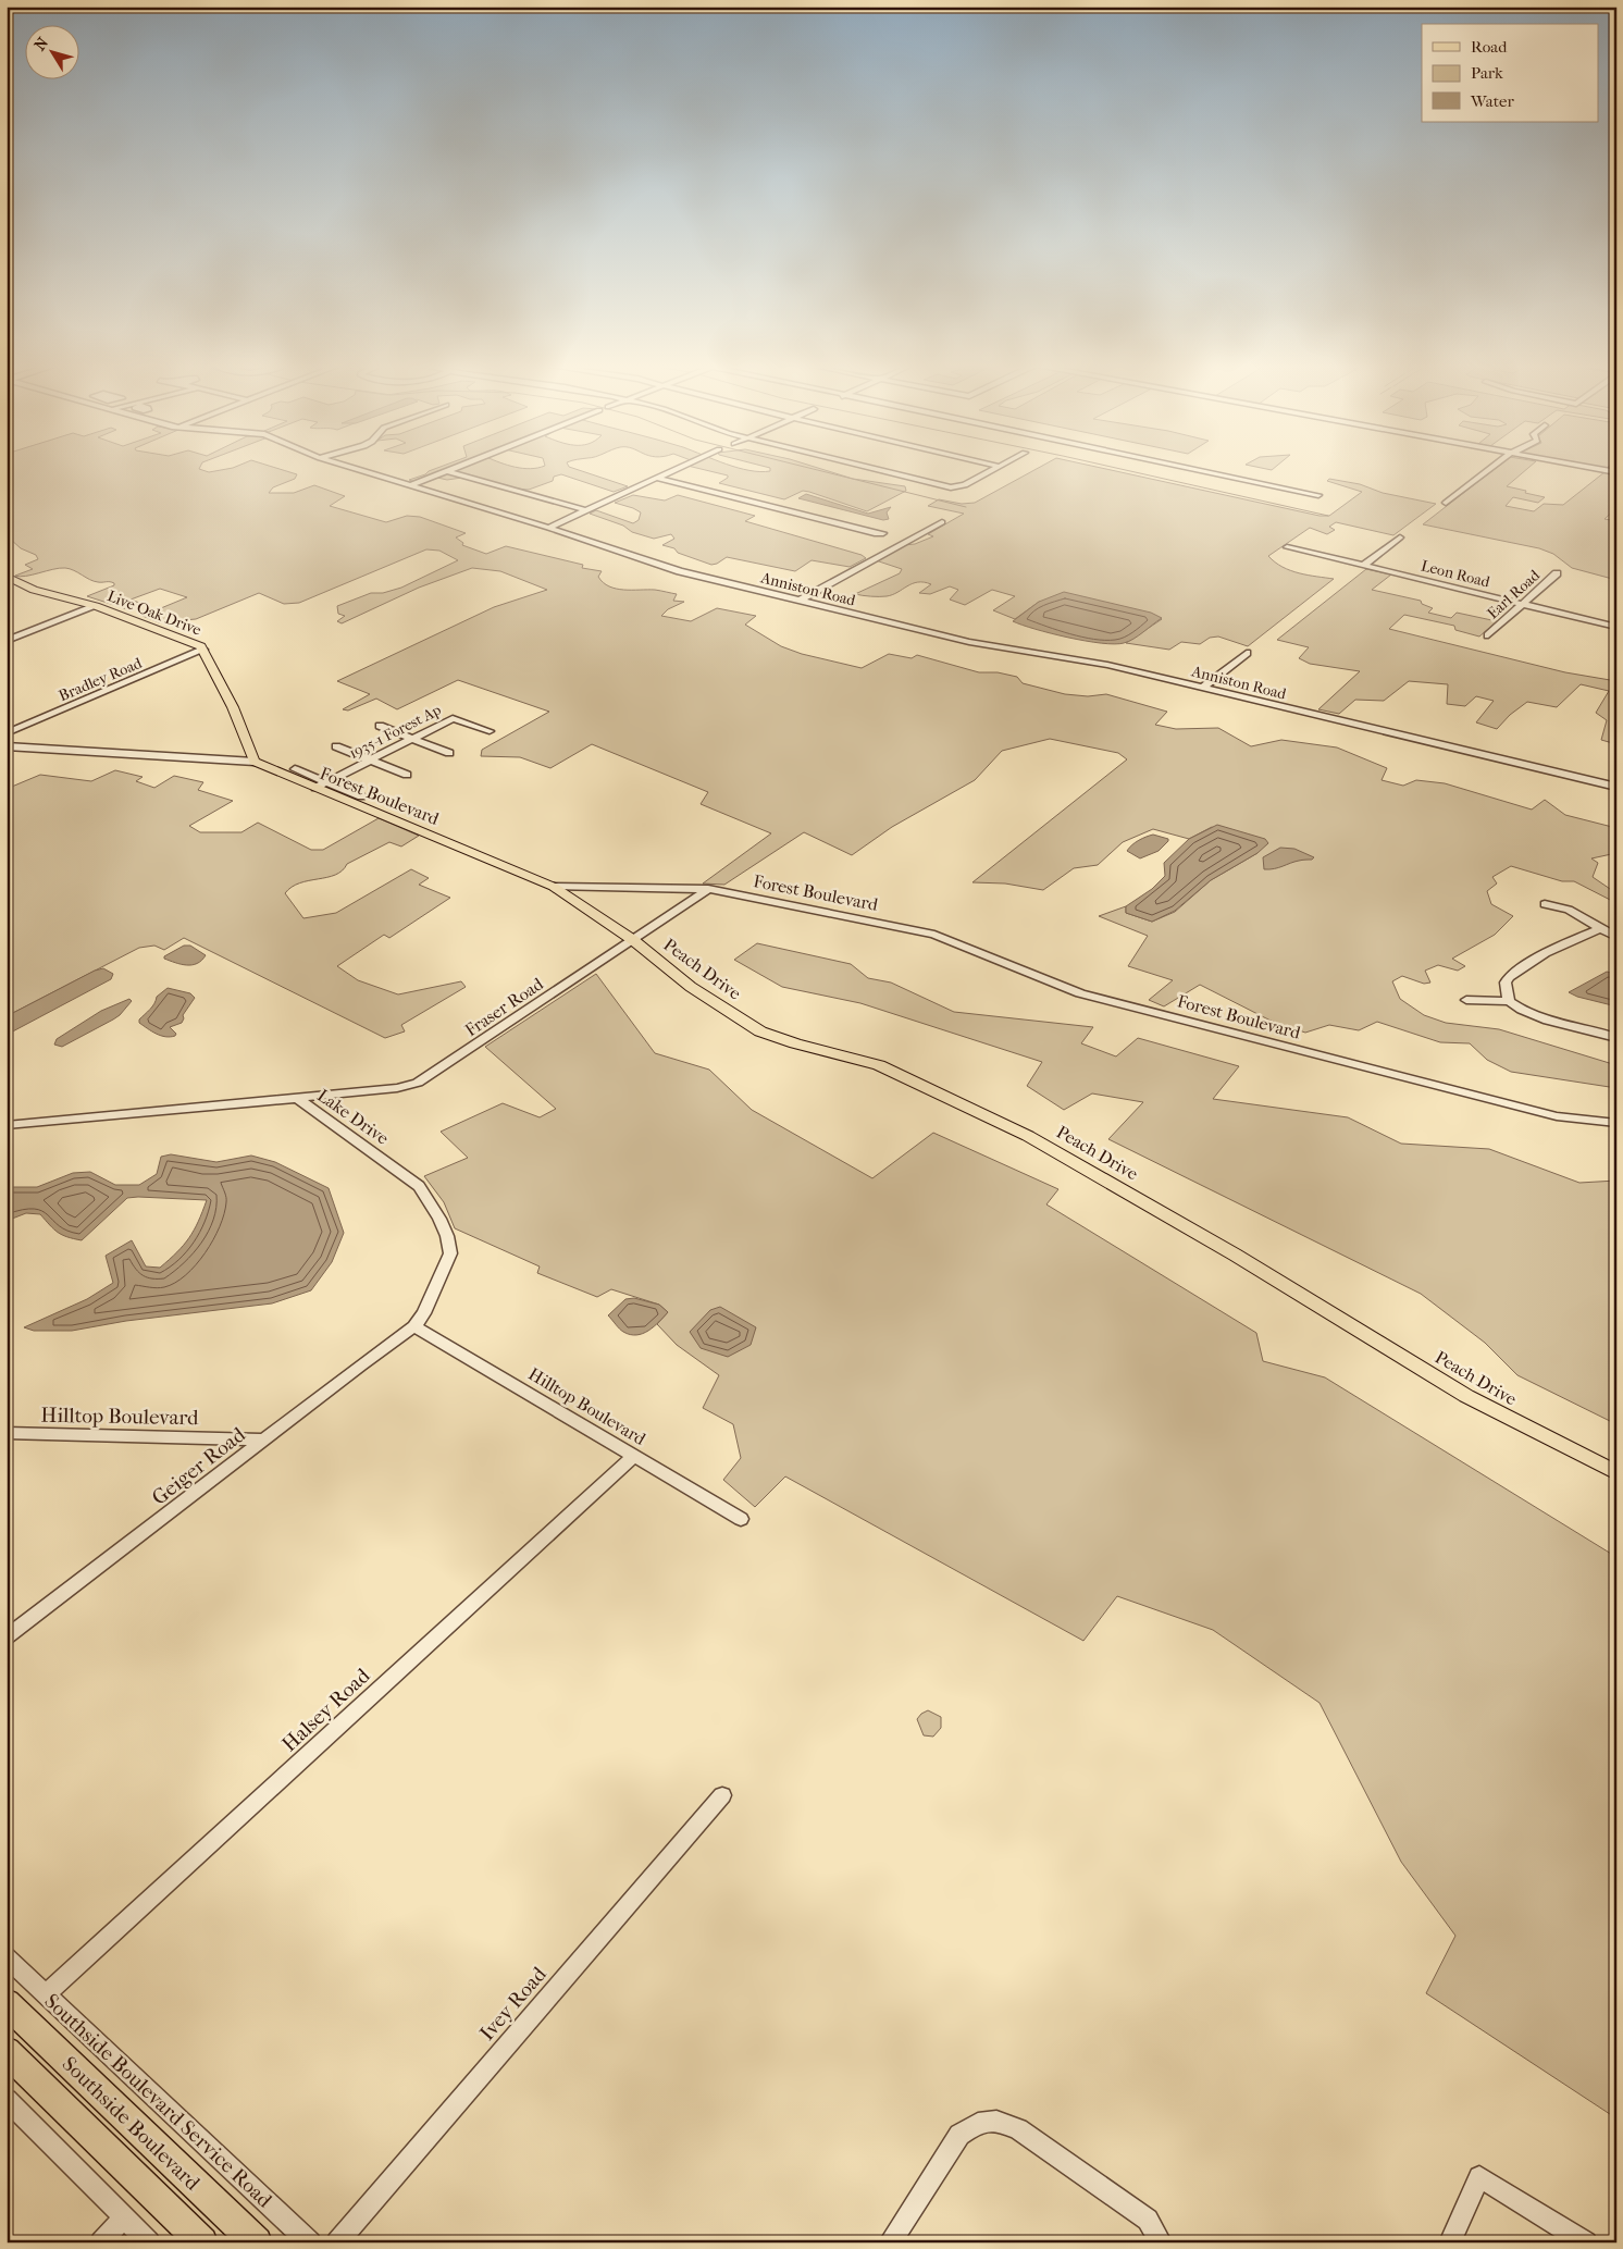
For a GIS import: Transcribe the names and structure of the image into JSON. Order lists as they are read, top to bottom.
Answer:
{
  "streets": {
    "highway": ["Southside Boulevard"],
    "main road": ["Live Oak Drive", "Forest Boulevard", "Peach Drive"],
    "street": [
      "Leon Road",
      "Anniston Road",
      "Earl Road",
      "Bradley Road",
      "1935-1 Forest Ap",
      "Fraser Road",
      "Lake Drive",
      "Hilltop Boulevard",
      "Geiger Road",
      "Halsey Road",
      "Ivey Road",
      "Southside Boulevard Service Road"
    ]
  },
  "crossings": [
    ["Leon Road", "Earl Road"],
    ["Live Oak Drive", "Bradley Road"],
    ["Live Oak Drive", "Forest Boulevard"],
    ["1935-1 Forest Ap", "Forest Boulevard"],
    ["Forest Boulevard", "Peach Drive"],
    ["Forest Boulevard", "Fraser Road"],
    ["Peach Drive", "Fraser Road"],
    ["Fraser Road", "Lake Drive"],
    ["Lake Drive", "Hilltop Boulevard"],
    ["Lake Drive", "Geiger Road"],
    ["Hilltop Boulevard", "Geiger Road"],
    ["Hilltop Boulevard", "Halsey Road"],
    ["Halsey Road", "Southside Boulevard Service Road"]
  ],
  "legend": ["Road", "Park", "Water"],
  "north": "top left"
}
